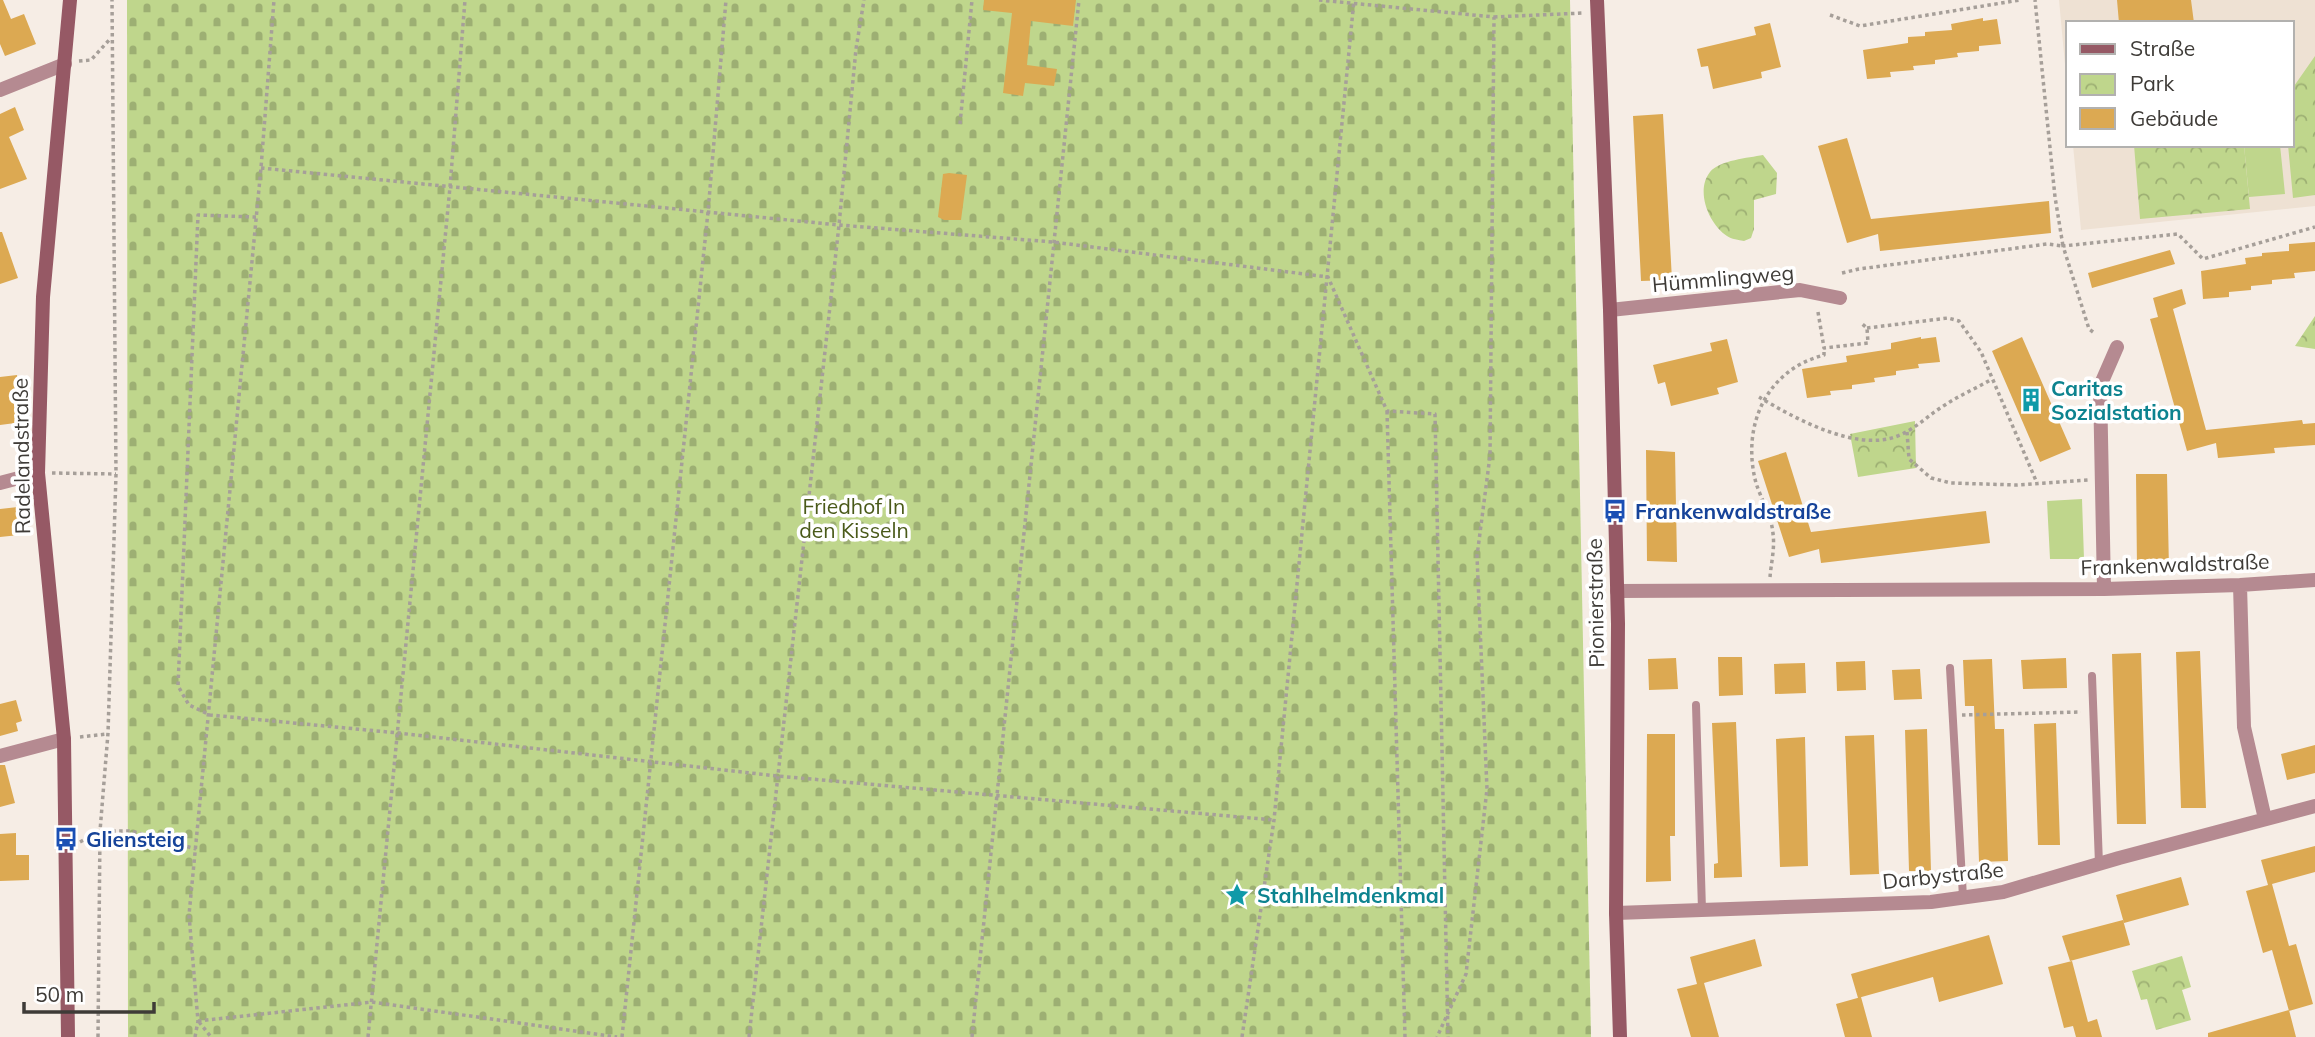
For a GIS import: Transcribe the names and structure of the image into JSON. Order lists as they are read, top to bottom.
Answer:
{
  "streets": {
    "street": [
      "Hümmlingweg",
      "Radelandstraße",
      "Frankenwaldstraße",
      "Pionierstraße",
      "Darbystraße"
    ]
  },
  "crossings": [
    ["Hümmlingweg", "Pionierstraße"],
    ["Frankenwaldstraße", "Pionierstraße"],
    ["Pionierstraße", "Darbystraße"]
  ],
  "parks": ["Friedhof In den Kisseln"],
  "places": {
    "building": ["Caritas Sozialstation"],
    "bus stop": ["Frankenwaldstraße", "Gliensteig"],
    "place": ["Stahlhelmdenkmal"]
  },
  "legend": ["Straße", "Park", "Gebäude"],
  "scale_bar": "50 m"
}
